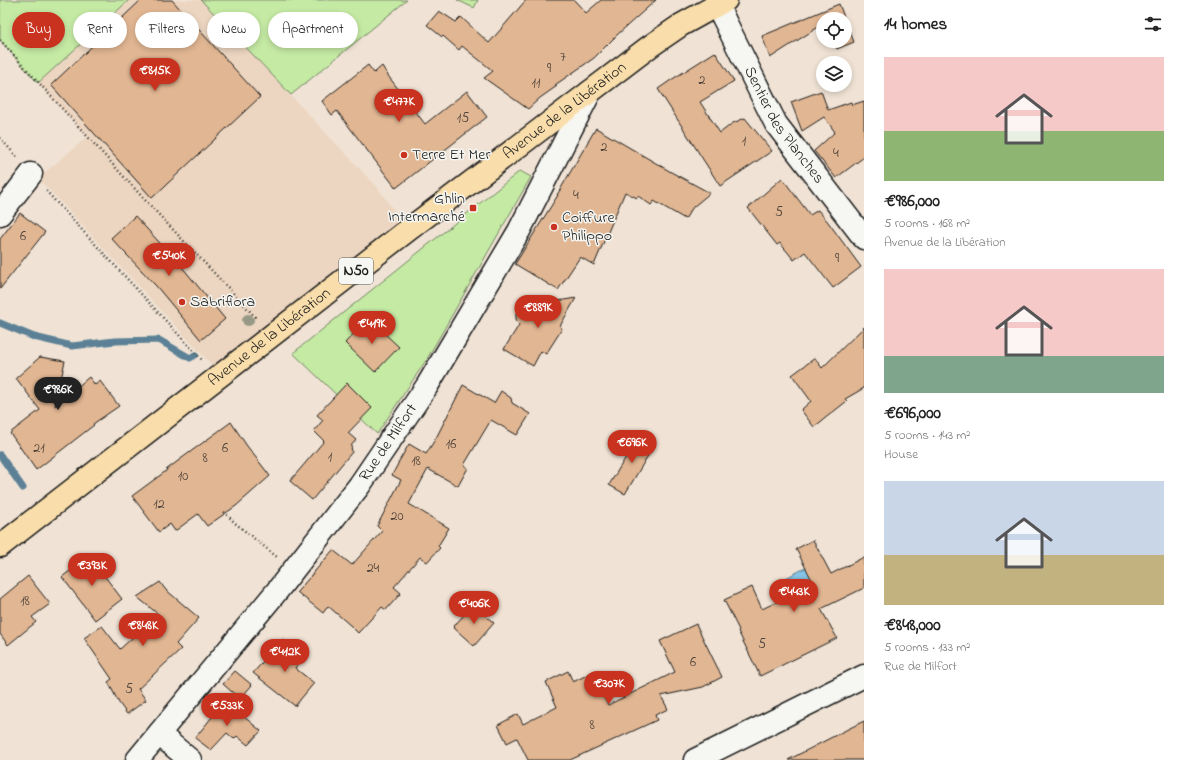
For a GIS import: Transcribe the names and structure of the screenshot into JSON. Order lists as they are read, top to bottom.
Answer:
{
  "streets": {
    "main road": ["Avenue de la Libération", "N50"],
    "street": ["Sentier des Planches", "Rue de Milfort"]
  },
  "crossings": [
    ["Avenue de la Libération", "Sentier des Planches"],
    ["Avenue de la Libération", "Rue de Milfort"]
  ],
  "places": {
    "other": ["Terre Et Mer", "Coiffure Philippo", "Sabriflora"],
    "transit": ["Ghlin Intermarché"]
  },
  "house_numbers": [
    "7",
    "9",
    "2",
    "11",
    "15",
    "1",
    "2",
    "4",
    "4",
    "5",
    "6",
    "9",
    "16",
    "21",
    "6",
    "1",
    "8",
    "18",
    "10",
    "12",
    "20",
    "24",
    "18",
    "5",
    "6",
    "5",
    "8"
  ],
  "page": {
    "heading": "14 homes",
    "chip": [
      "Buy",
      "Rent",
      "Filters",
      "New",
      "Apartment"
    ],
    "list": [
      {
        "name": "€986,000",
        "note": "5 rooms · 168 m² · Avenue de la Libération"
      },
      {
        "name": "€696,000",
        "note": "5 rooms · 143 m² · House"
      },
      {
        "name": "€848,000",
        "note": "5 rooms · 133 m² · Rue de Milfort"
      }
    ],
    "price": [
      "€815K",
      "€477K",
      "€540K",
      "€889K",
      "€419K",
      "€986K",
      "€696K",
      "€393K",
      "€443K",
      "€406K",
      "€848K",
      "€412K",
      "€307K",
      "€533K"
    ]
  }
}
